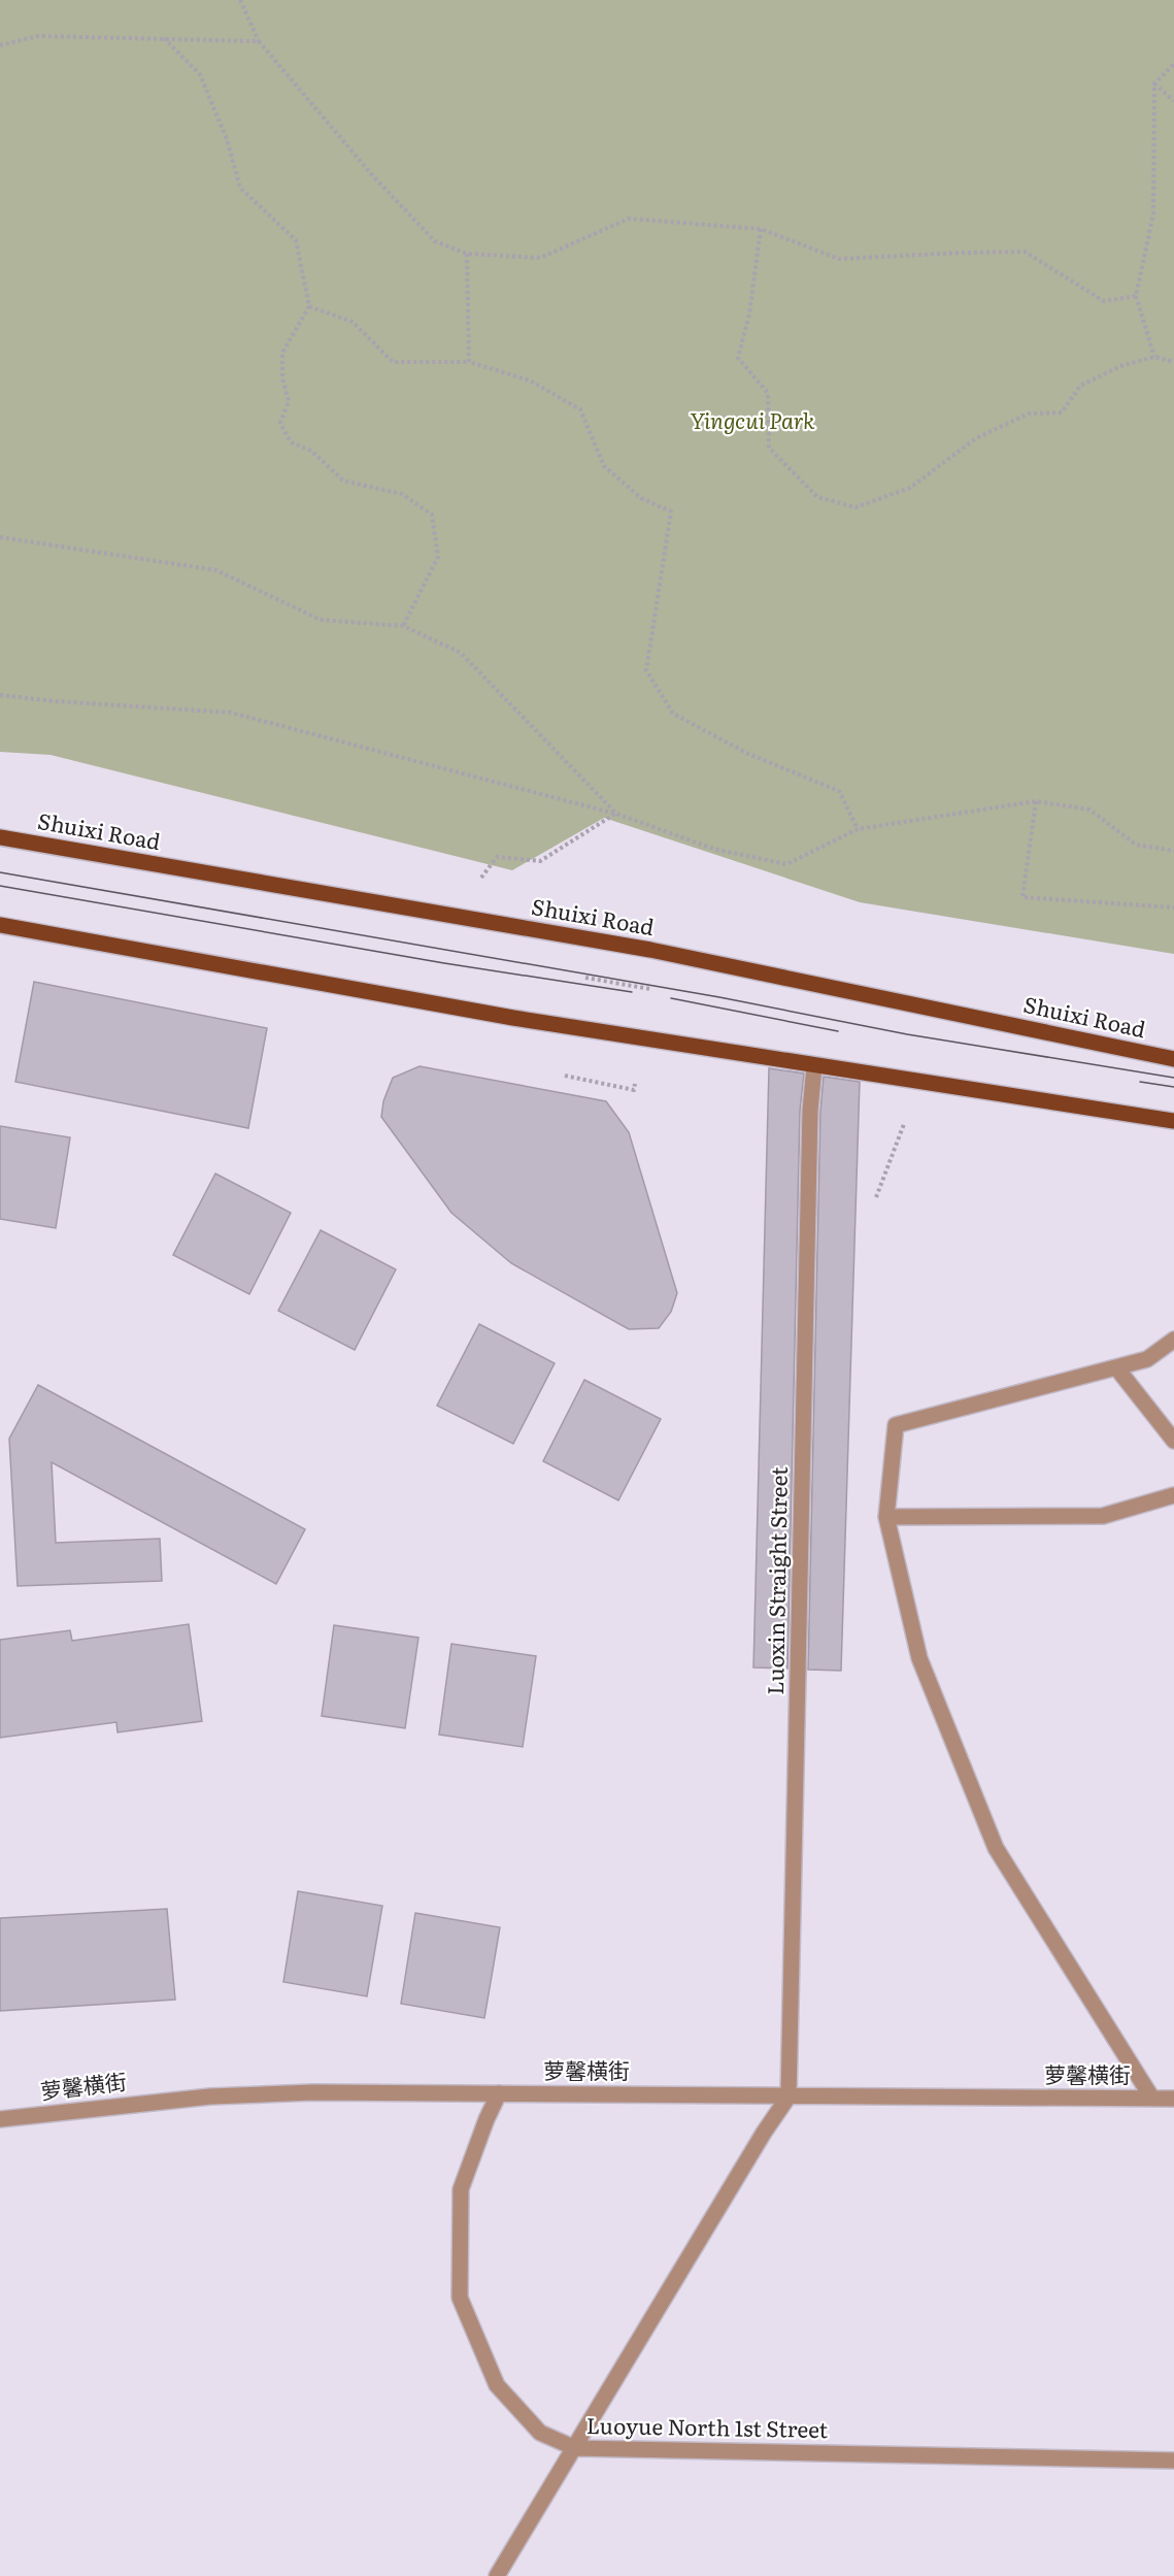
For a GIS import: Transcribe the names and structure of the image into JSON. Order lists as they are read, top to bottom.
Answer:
{
  "streets": {
    "main road": ["Shuixi Road"],
    "street": ["Luoxin Straight Street", "萝馨横街", "Luoyue North 1st Street"]
  },
  "crossings": [
    ["Luoxin Straight Street", "萝馨横街"],
    ["萝馨横街", "Luoyue North 1st Street"]
  ],
  "parks": ["Yingcui Park"]
}
